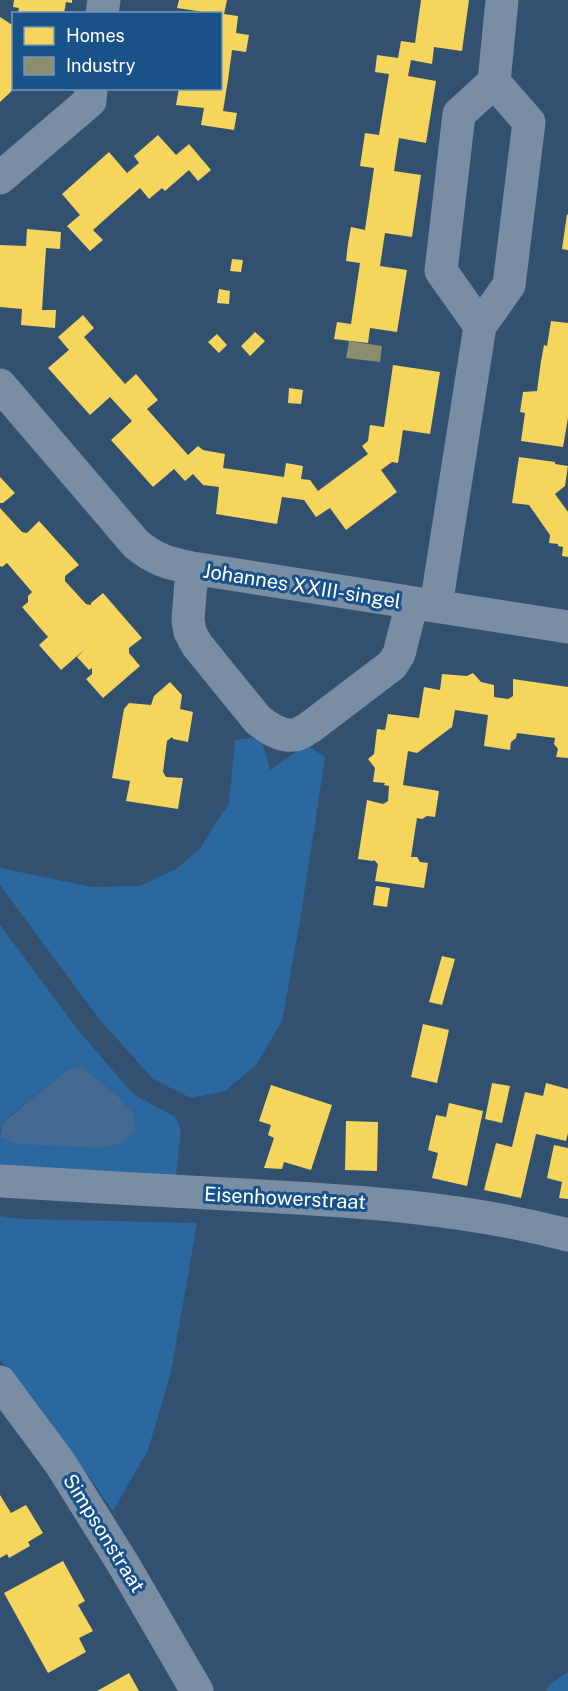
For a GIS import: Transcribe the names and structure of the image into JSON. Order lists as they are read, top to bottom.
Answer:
{
  "streets": {
    "street": ["Johannes XXIII-singel", "Eisenhowerstraat", "Simpsonstraat"]
  },
  "legend": ["Homes", "Industry"]
}
